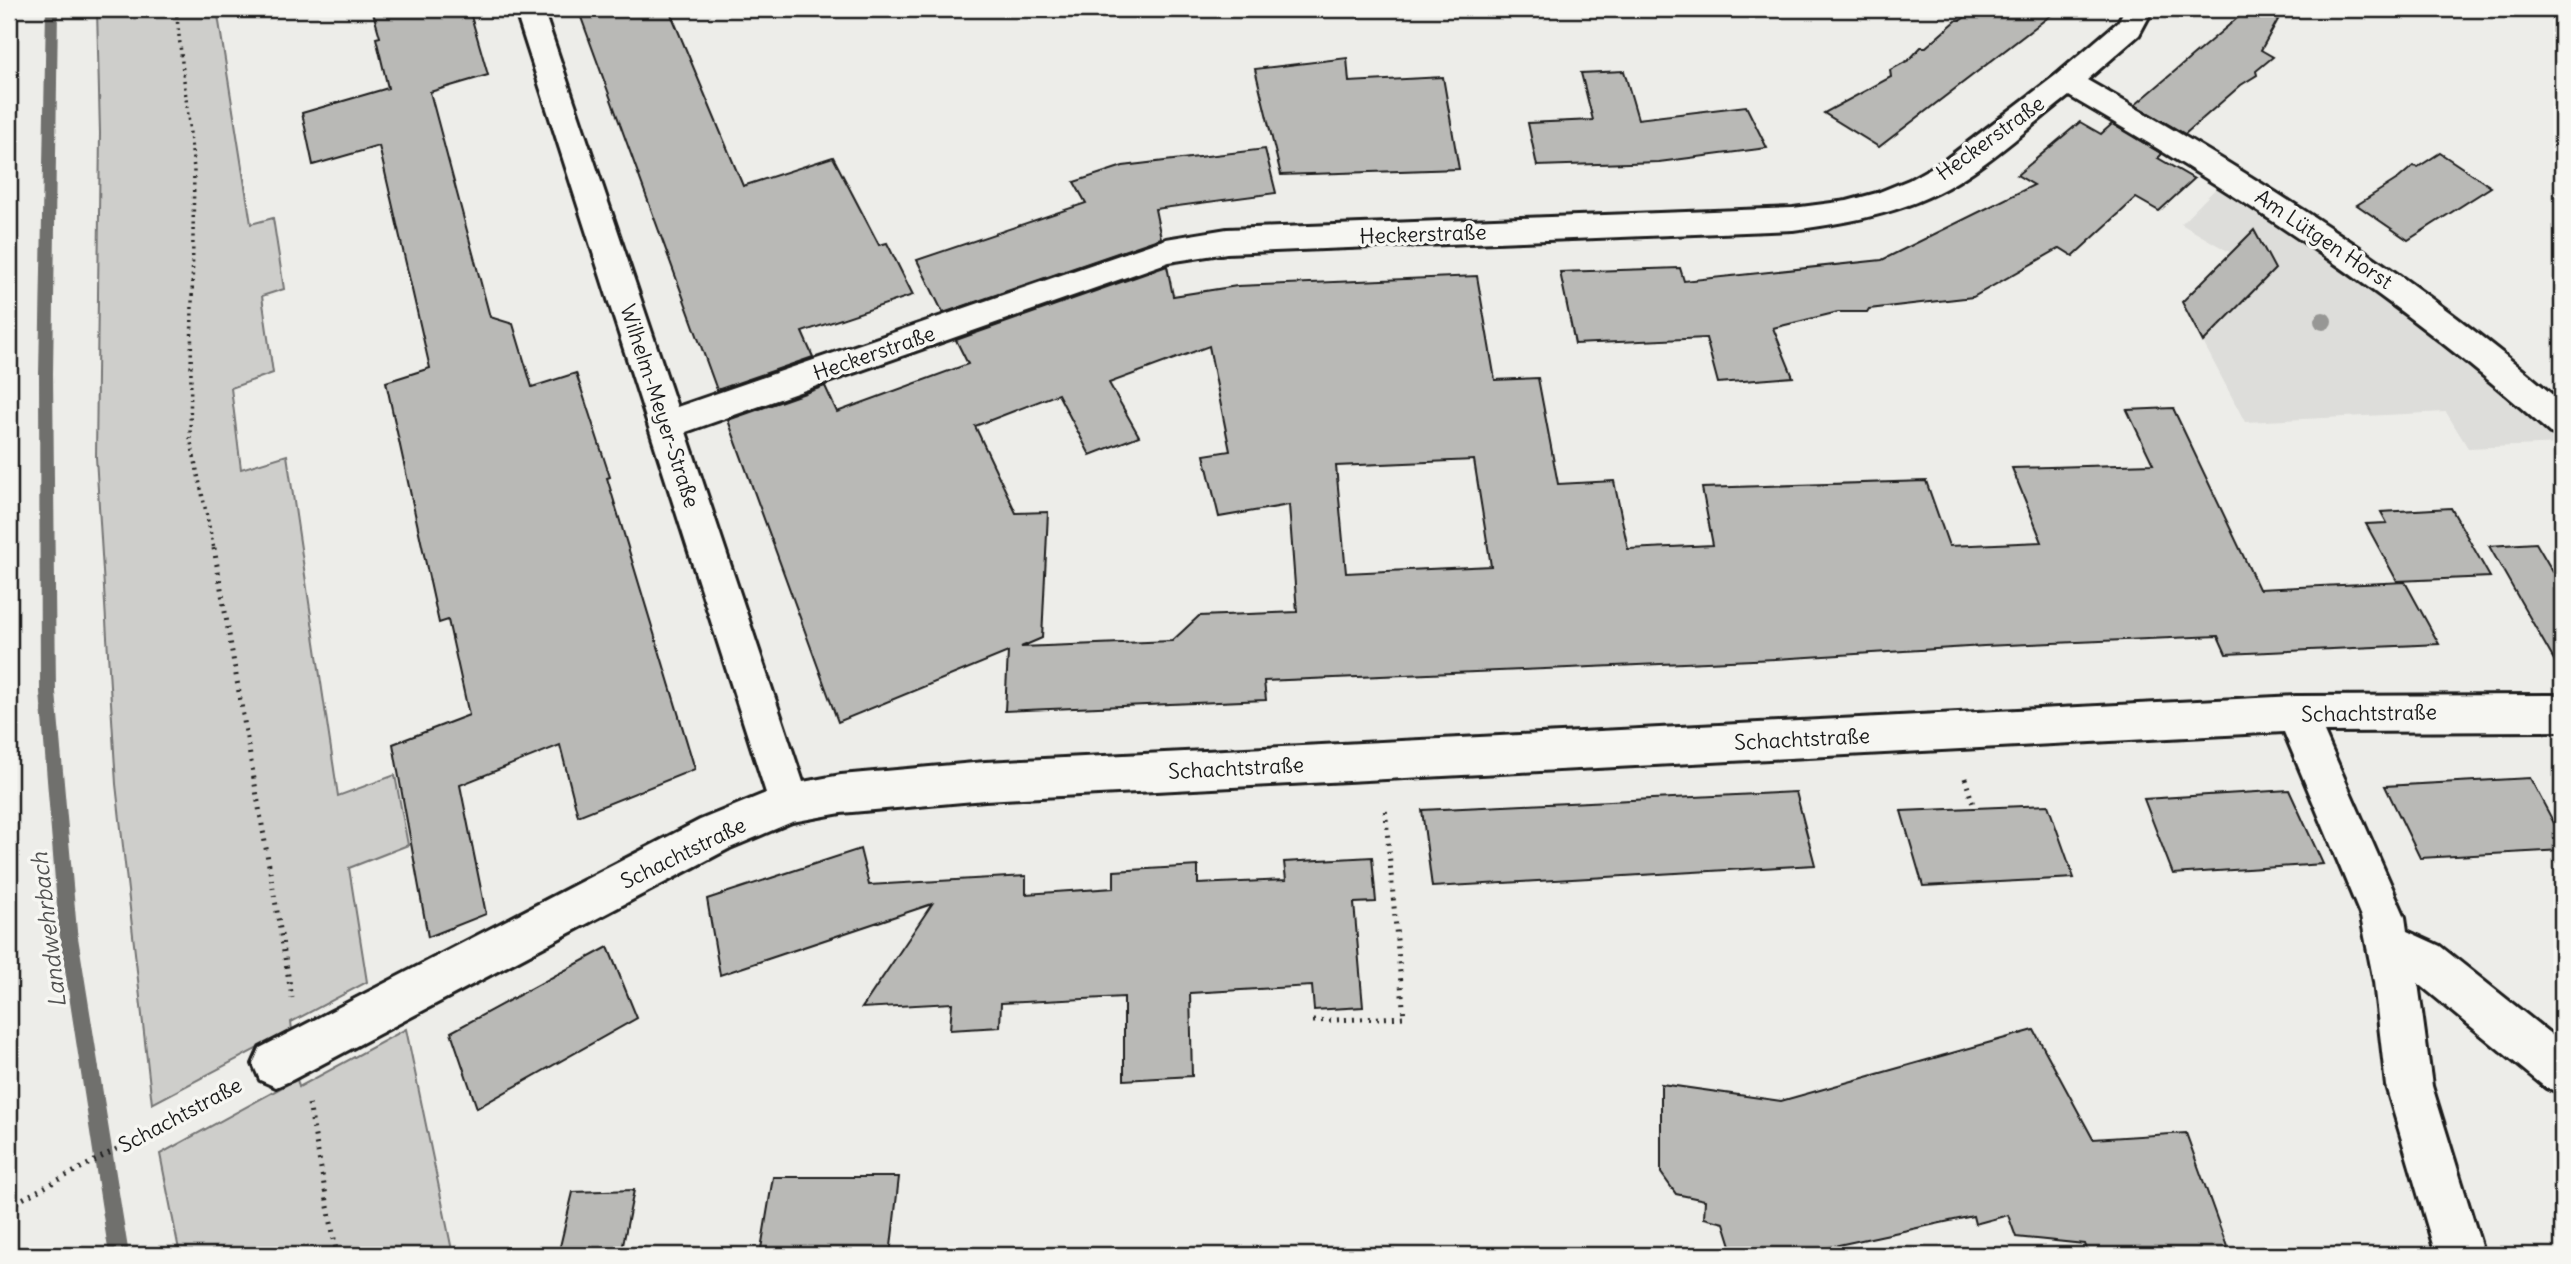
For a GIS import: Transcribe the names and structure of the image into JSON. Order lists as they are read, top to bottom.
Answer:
{
  "streets": {
    "street": [
      "Heckerstraße",
      "Am Lütgen Horst",
      "Wilhelm-Meyer-Straße",
      "Schachtstraße"
    ]
  },
  "crossings": [
    ["Heckerstraße", "Am Lütgen Horst"],
    ["Heckerstraße", "Wilhelm-Meyer-Straße"],
    ["Wilhelm-Meyer-Straße", "Schachtstraße"]
  ],
  "water": ["Landwehrbach"]
}
